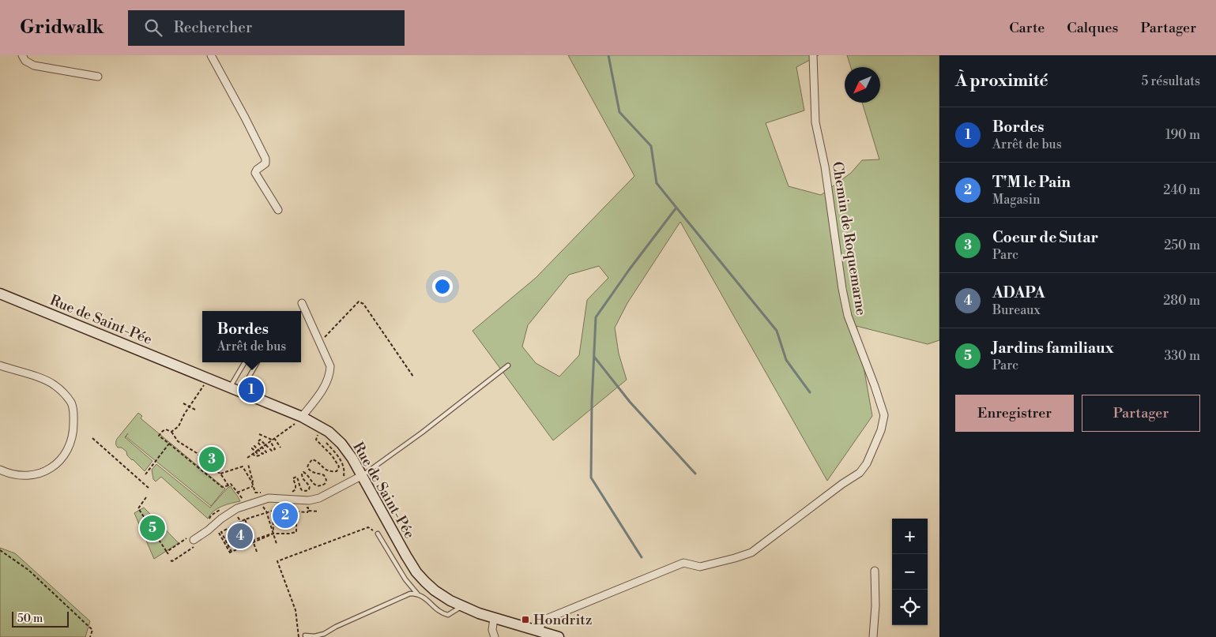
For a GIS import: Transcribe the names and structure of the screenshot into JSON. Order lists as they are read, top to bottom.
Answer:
{
  "streets": {
    "main road": ["Rue de Saint-Pée"],
    "street": ["Chemin de Roquemarne"]
  },
  "crossings": [
    ["Chemin de Roquemarne", "Rue de Saint-Pée"]
  ],
  "places": {
    "transit": ["Hondritz"]
  },
  "scale_bar": "50 m",
  "north": "bottom left",
  "page": {
    "header": "Gridwalk",
    "search": "Rechercher",
    "nav": ["Carte", "Calques", "Partager"],
    "heading": ["À proximité", "5 résultats"],
    "list": [
      {
        "mark": "1",
        "name": "Bordes",
        "note": "Arrêt de bus",
        "value": "190 m"
      },
      {
        "mark": "2",
        "name": "T'M le Pain",
        "note": "Magasin",
        "value": "240 m"
      },
      {
        "mark": "3",
        "name": "Coeur de Sutar",
        "note": "Parc",
        "value": "250 m"
      },
      {
        "mark": "4",
        "name": "ADAPA",
        "note": "Bureaux",
        "value": "280 m"
      },
      {
        "mark": "5",
        "name": "Jardins familiaux",
        "note": "Parc",
        "value": "330 m"
      }
    ],
    "popup": ["Bordes", "Arrêt de bus"],
    "pins": [
      "1",
      "3",
      "2",
      "5",
      "4"
    ],
    "buttons": ["Enregistrer", "Partager"],
    "map_buttons": ["+", "−"],
    "scale": "50 m"
  }
}
